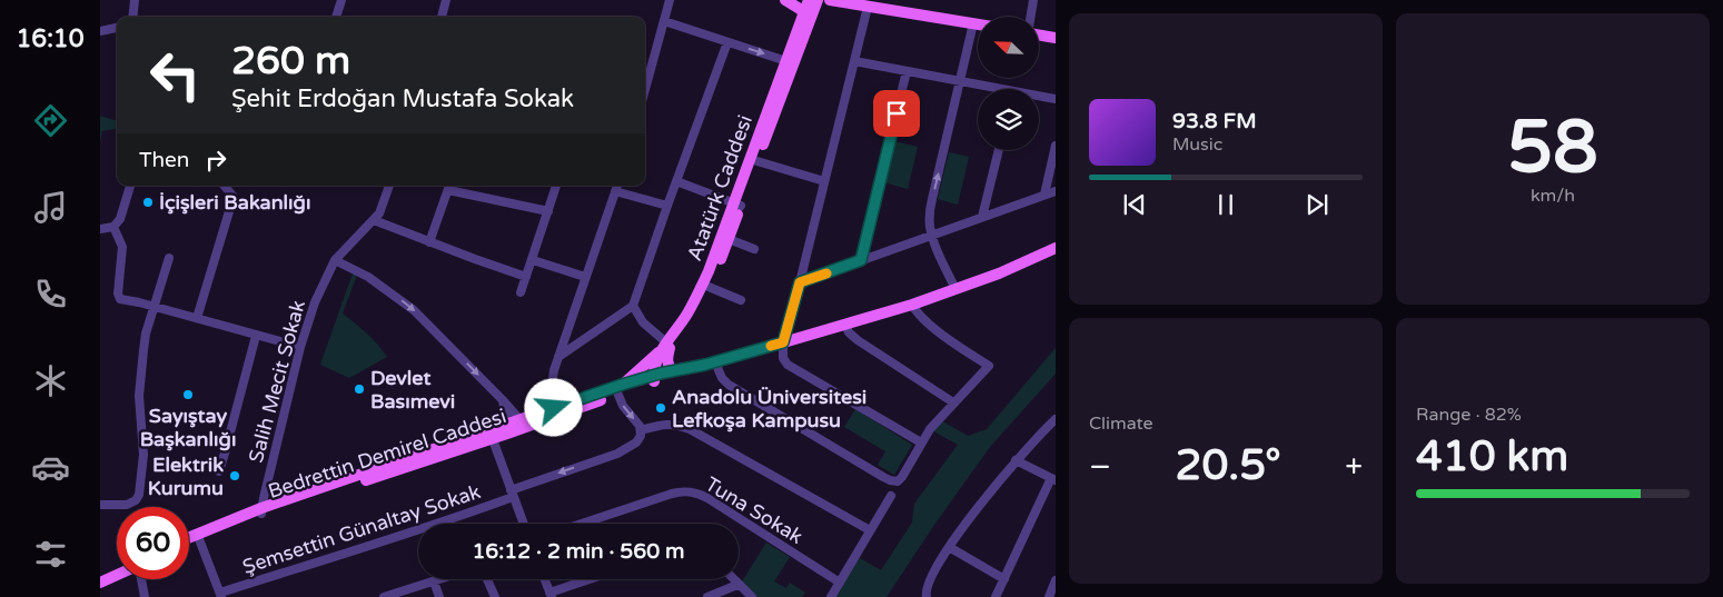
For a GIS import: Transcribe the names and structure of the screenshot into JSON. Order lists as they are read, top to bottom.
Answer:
{
  "streets": {
    "main road": ["Atatürk Caddesi", "Bedrettin Demirel Caddesi"],
    "street": ["Salih Mecit Sokak", "Tuna Sokak", "Şemsettin Günaltay Sokak"]
  },
  "crossings": [
    ["Atatürk Caddesi", "Bedrettin Demirel Caddesi"],
    ["Salih Mecit Sokak", "Bedrettin Demirel Caddesi"]
  ],
  "places": [
    "İçişleri Bakanlığı",
    "Devlet Basımevi",
    "Sayıştay Başkanlığı",
    "Anadolu Üniversitesi Lefkoşa Kampusu",
    "Elektrik Kurumu"
  ],
  "north": "top left",
  "page": {
    "tabs": "16:10",
    "tile": [
      ["58", "km/h"],
      "Climate",
      ["Range · 82%", "410 km"]
    ],
    "turn": ["260 m", "Şehit Erdoğan Mustafa Sokak"],
    "song": ["93.8 FM", "Music"],
    "then": "Then",
    "heat": ["−", "20.5°", "+"],
    "limit": "60",
    "trip": "16:12 · 2 min · 560 m"
  }
}
